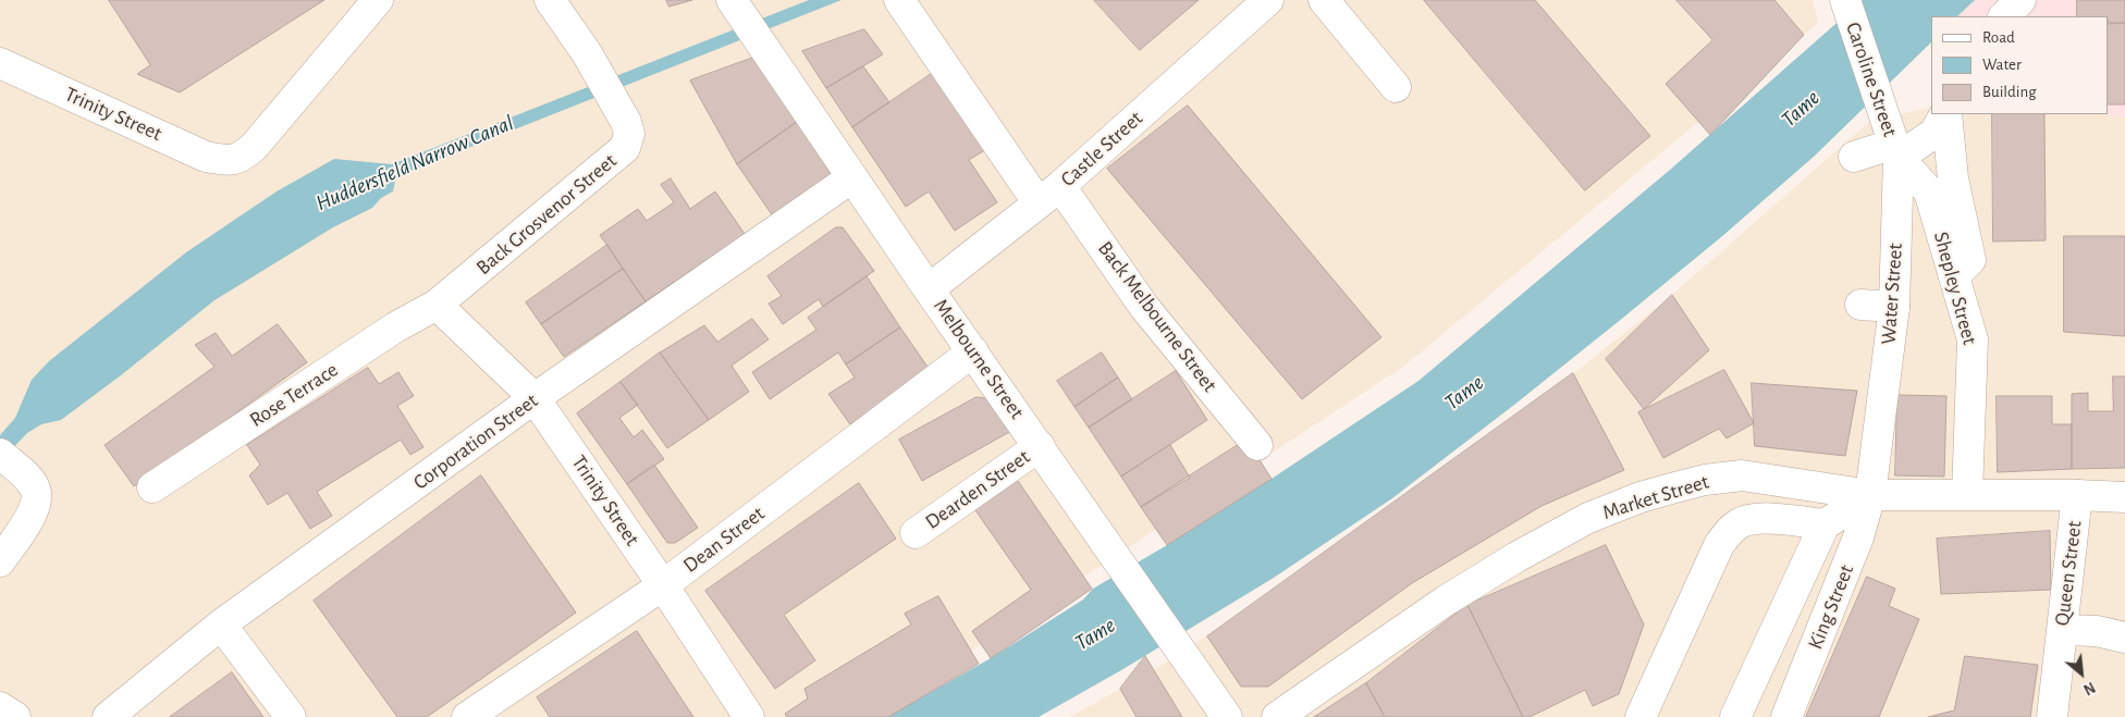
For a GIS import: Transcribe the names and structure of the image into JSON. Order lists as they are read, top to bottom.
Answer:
{
  "streets": {
    "street": [
      "Caroline Street",
      "Trinity Street",
      "Castle Street",
      "Back Grosvenor Street",
      "Shepley Street",
      "Water Street",
      "Back Melbourne Street",
      "Melbourne Street",
      "Rose Terrace",
      "Corporation Street",
      "Dearden Street",
      "Market Street",
      "Dean Street",
      "Queen Street",
      "King Street"
    ]
  },
  "crossings": [
    ["Caroline Street", "Shepley Street"],
    ["Caroline Street", "Water Street"],
    ["Trinity Street", "Back Grosvenor Street"],
    ["Trinity Street", "Rose Terrace"],
    ["Trinity Street", "Corporation Street"],
    ["Trinity Street", "Dean Street"],
    ["Castle Street", "Back Melbourne Street"],
    ["Castle Street", "Melbourne Street"],
    ["Back Grosvenor Street", "Rose Terrace"],
    ["Shepley Street", "Water Street"],
    ["Shepley Street", "Market Street"],
    ["Water Street", "Market Street"],
    ["Water Street", "King Street"],
    ["Melbourne Street", "Corporation Street"],
    ["Melbourne Street", "Dearden Street"],
    ["Melbourne Street", "Dean Street"],
    ["Market Street", "Queen Street"],
    ["Market Street", "King Street"]
  ],
  "water": ["Tame", "Huddersfield Narrow Canal"],
  "legend": ["Road", "Water", "Building"],
  "north": "bottom right"
}
